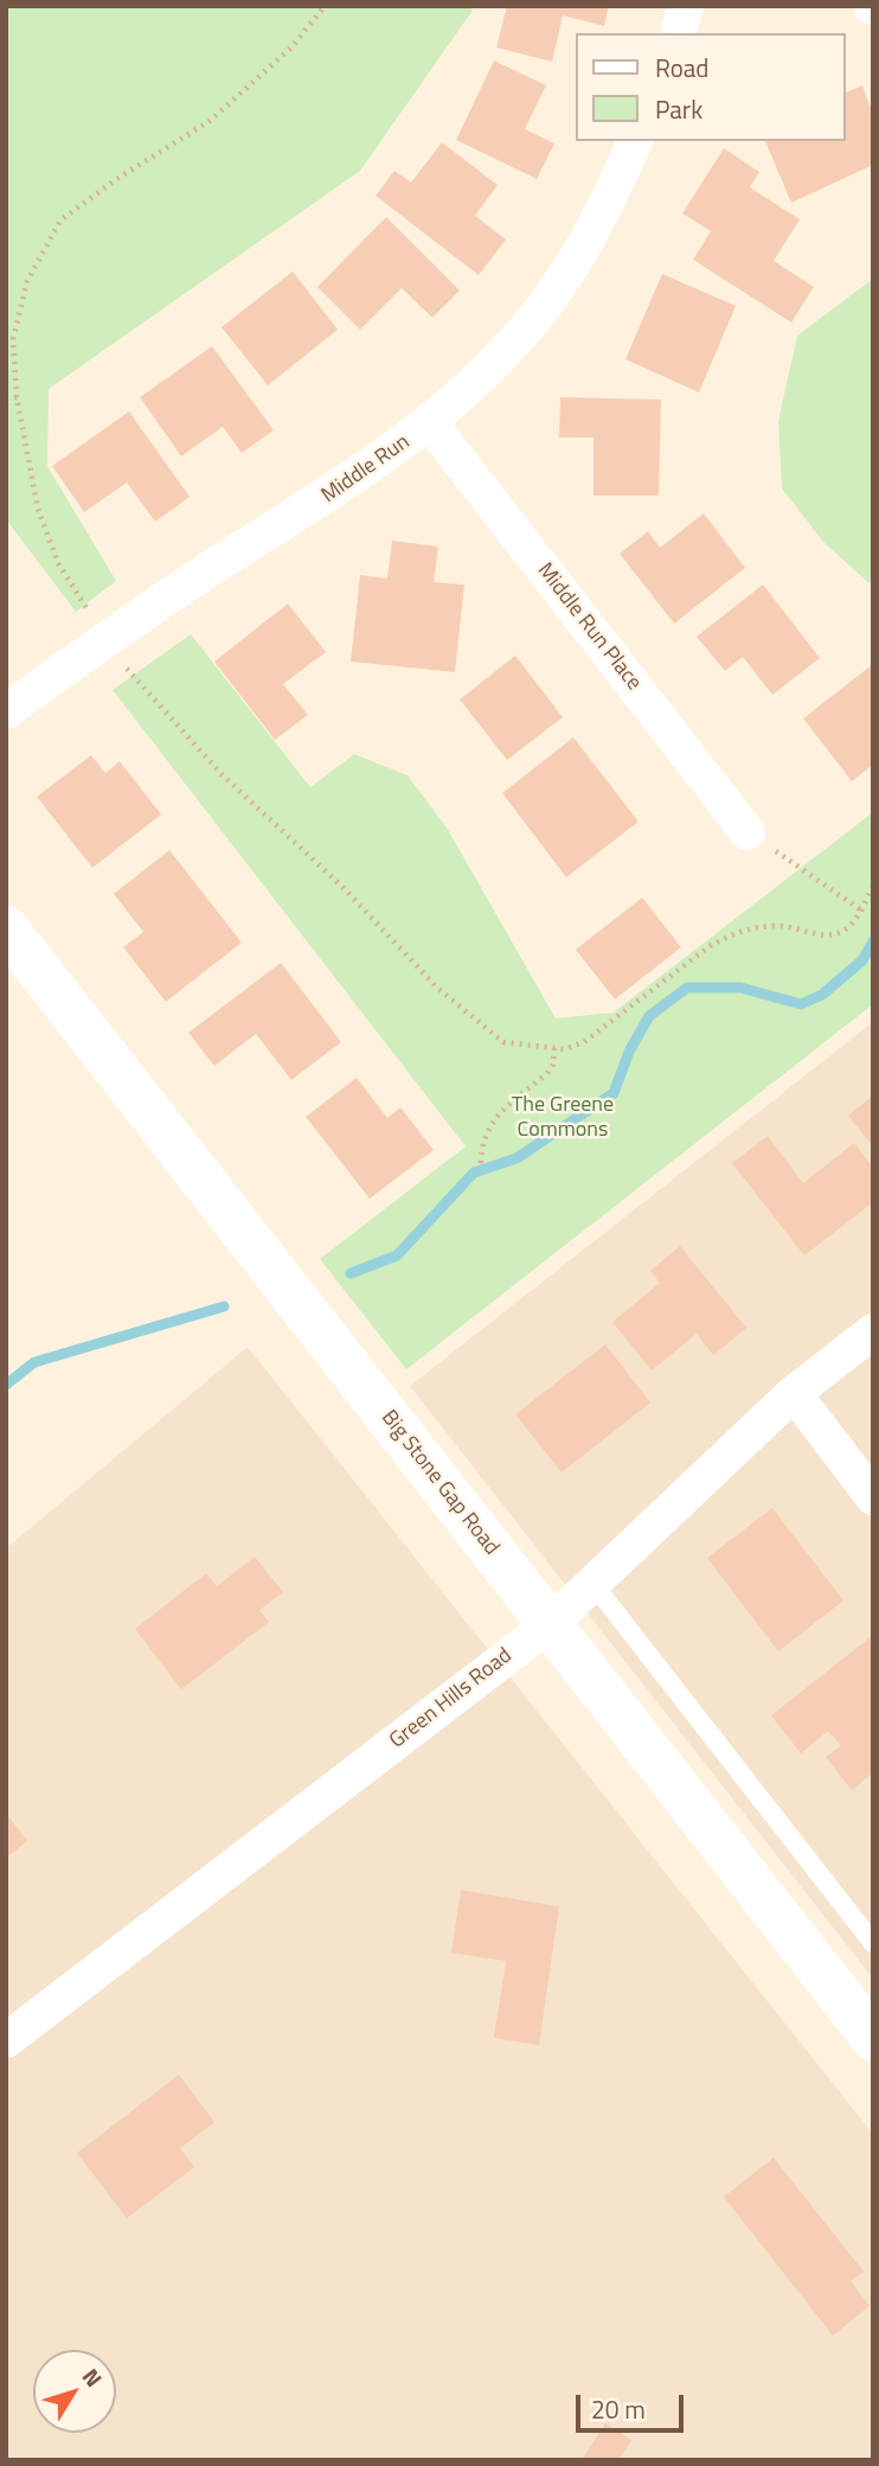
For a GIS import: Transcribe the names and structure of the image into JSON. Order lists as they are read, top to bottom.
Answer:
{
  "streets": {
    "street": [
      "Middle Run",
      "Middle Run Place",
      "Big Stone Gap Road",
      "Green Hills Road"
    ]
  },
  "crossings": [
    ["Middle Run", "Middle Run Place"],
    ["Big Stone Gap Road", "Green Hills Road"]
  ],
  "parks": ["The Greene Commons"],
  "legend": ["Road", "Park"],
  "scale_bar": "20 m",
  "north": "top right"
}
